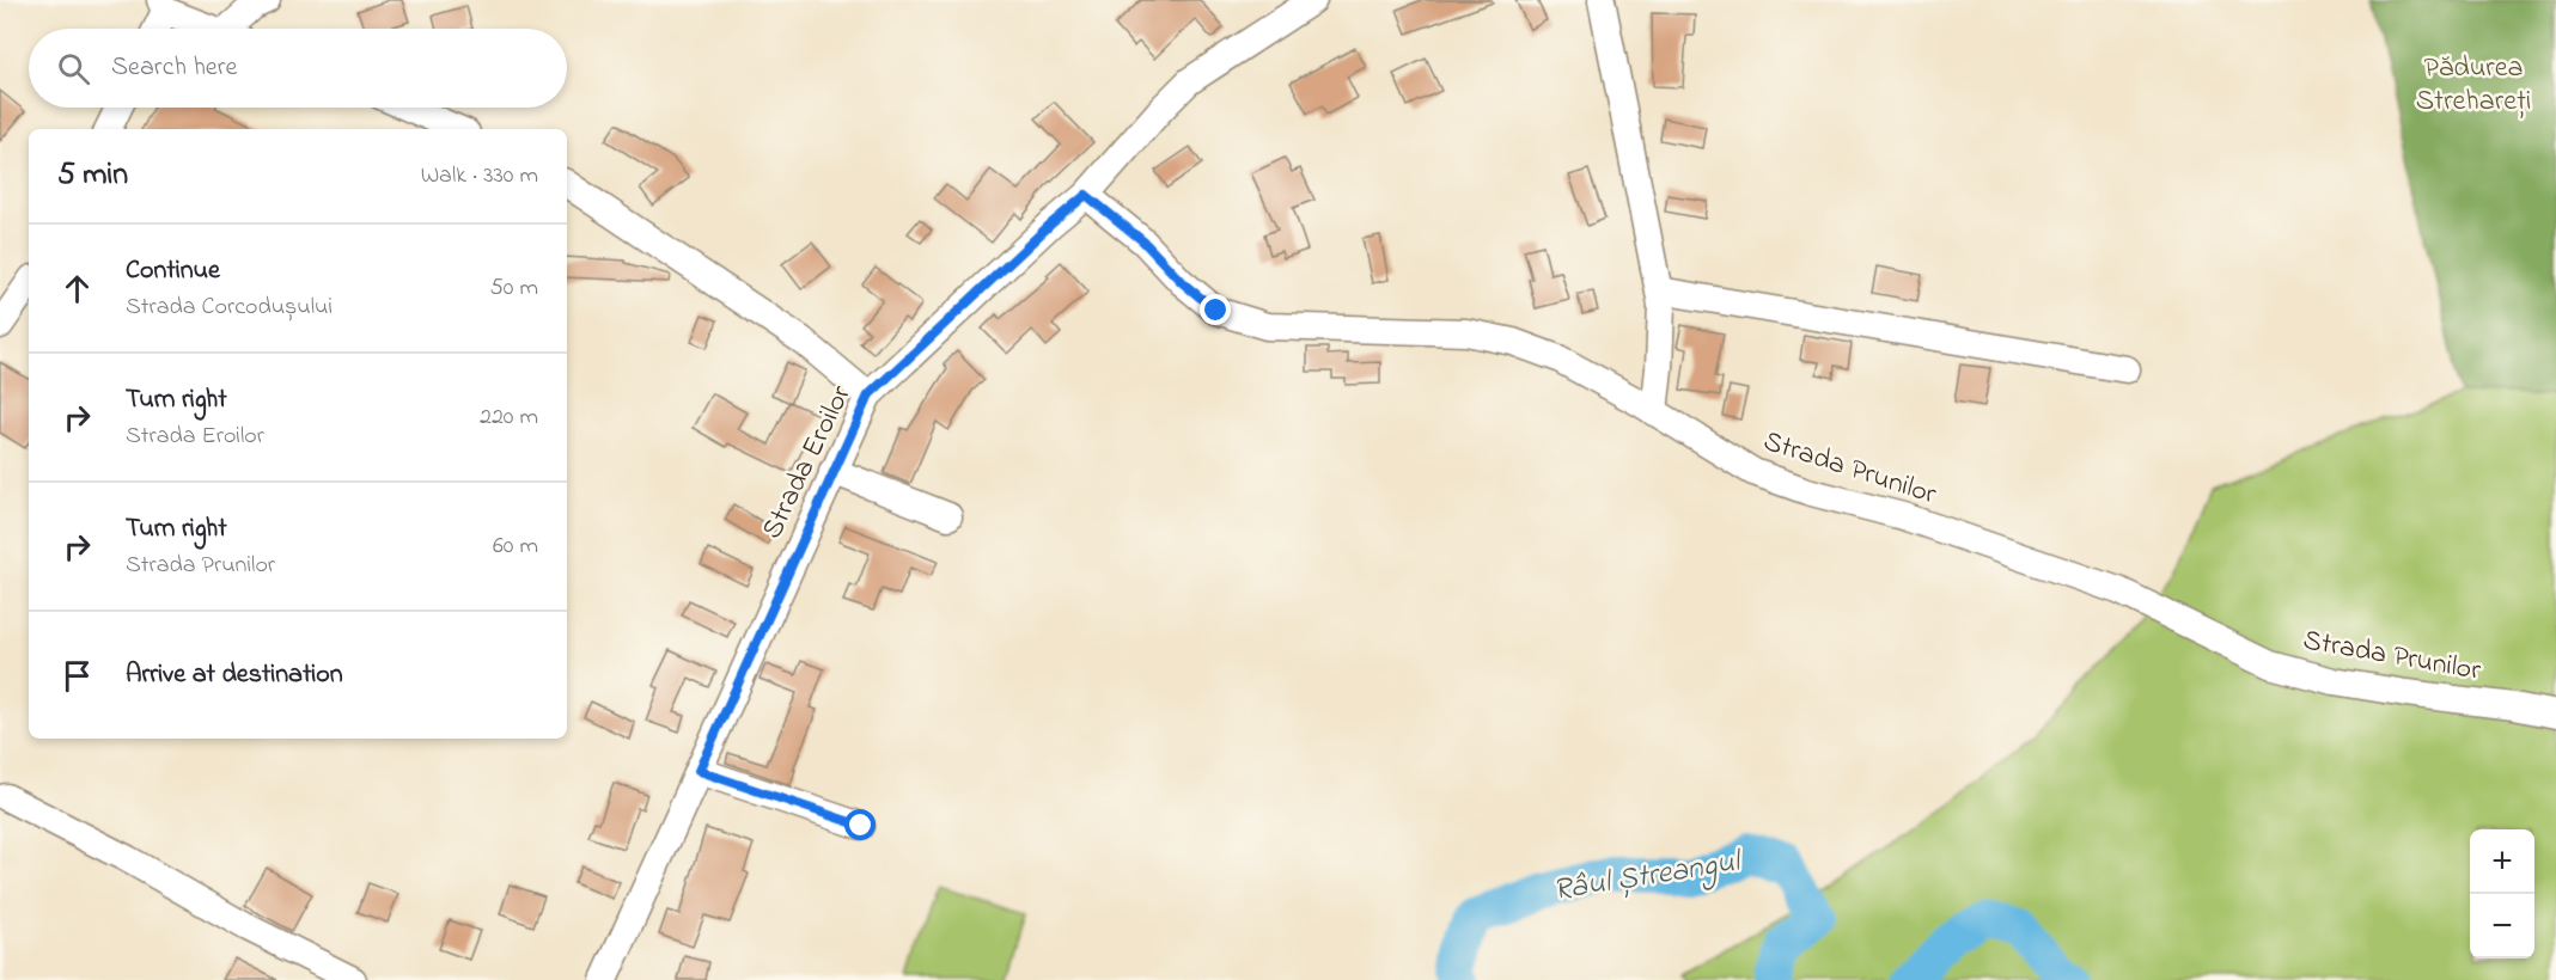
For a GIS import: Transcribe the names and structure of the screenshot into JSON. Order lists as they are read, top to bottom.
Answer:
{
  "streets": {
    "street": ["Strada Eroilor", "Strada Prunilor"]
  },
  "crossings": [
    ["Strada Eroilor", "Strada Prunilor"]
  ],
  "water": ["Râul Ștreangul"],
  "parks": ["Pădurea Strehareți"],
  "page": {
    "search": "Search here",
    "heading": ["5 min", "Walk · 330 m"],
    "list": [
      ["Continue", "Strada Corcodușului", "50 m"],
      ["Turn right", "Strada Eroilor", "220 m"],
      ["Turn right", "Strada Prunilor", "60 m"],
      "Arrive at destination"
    ],
    "map_buttons": ["+", "−"]
  }
}
